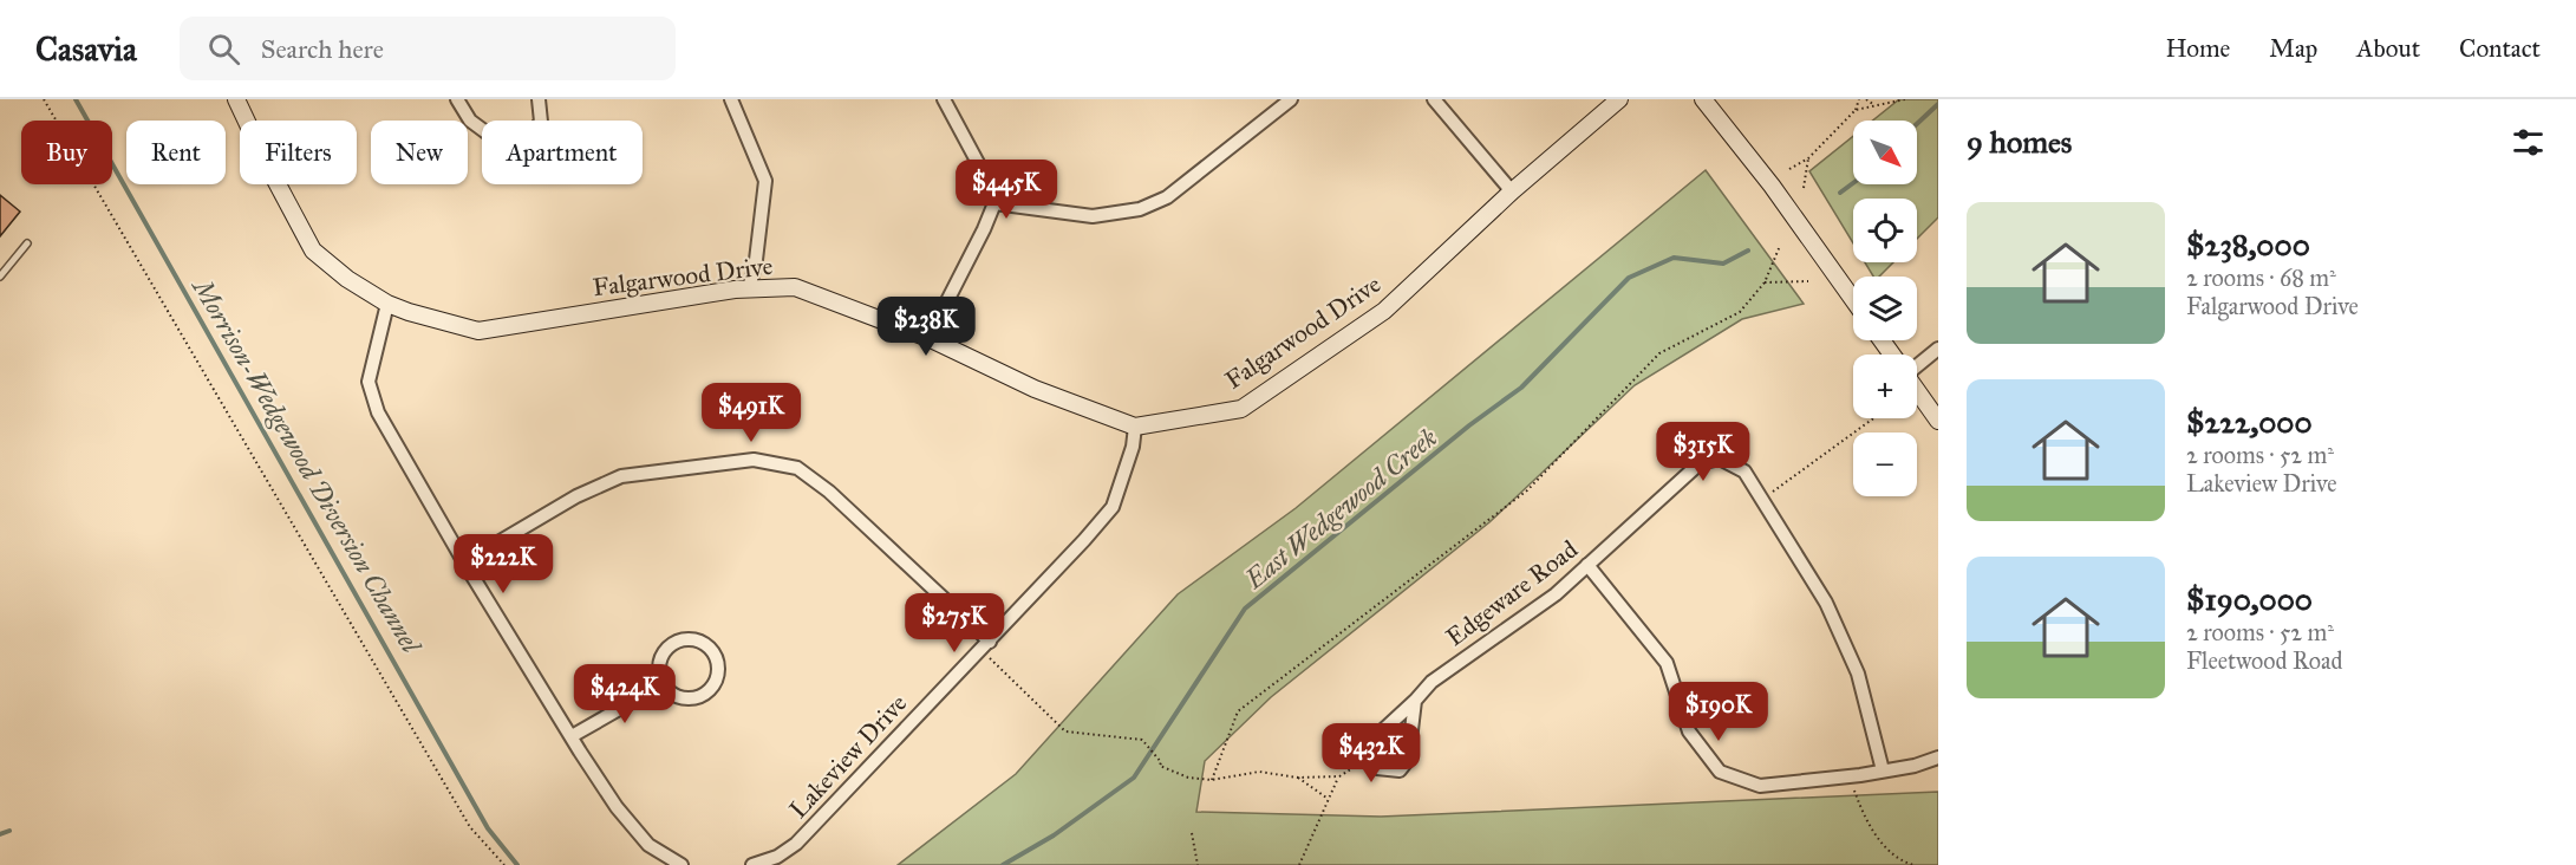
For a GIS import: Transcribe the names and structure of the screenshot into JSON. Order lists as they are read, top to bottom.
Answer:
{
  "streets": {
    "street": ["Falgarwood Drive", "Edgeware Road", "Lakeview Drive"]
  },
  "crossings": [
    ["Falgarwood Drive", "Lakeview Drive"]
  ],
  "water": ["Morrison-Wedgewood Diversion Channel", "East Wedgewood Creek"],
  "north": "bottom right",
  "page": {
    "header": "Casavia",
    "search": "Search here",
    "nav": [
      "Home",
      "Map",
      "About",
      "Contact"
    ],
    "heading": "9 homes",
    "map_buttons": ["+", "−"],
    "chip": [
      "Buy",
      "Rent",
      "Filters",
      "New",
      "Apartment"
    ],
    "price": [
      "$445K",
      "$238K",
      "$491K",
      "$315K",
      "$222K",
      "$275K",
      "$424K",
      "$190K",
      "$432K"
    ],
    "list": [
      {
        "name": "$238,000",
        "note": "2 rooms · 68 m² · Falgarwood Drive"
      },
      {
        "name": "$222,000",
        "note": "2 rooms · 52 m² · Lakeview Drive"
      },
      {
        "name": "$190,000",
        "note": "2 rooms · 52 m² · Fleetwood Road"
      }
    ]
  }
}
